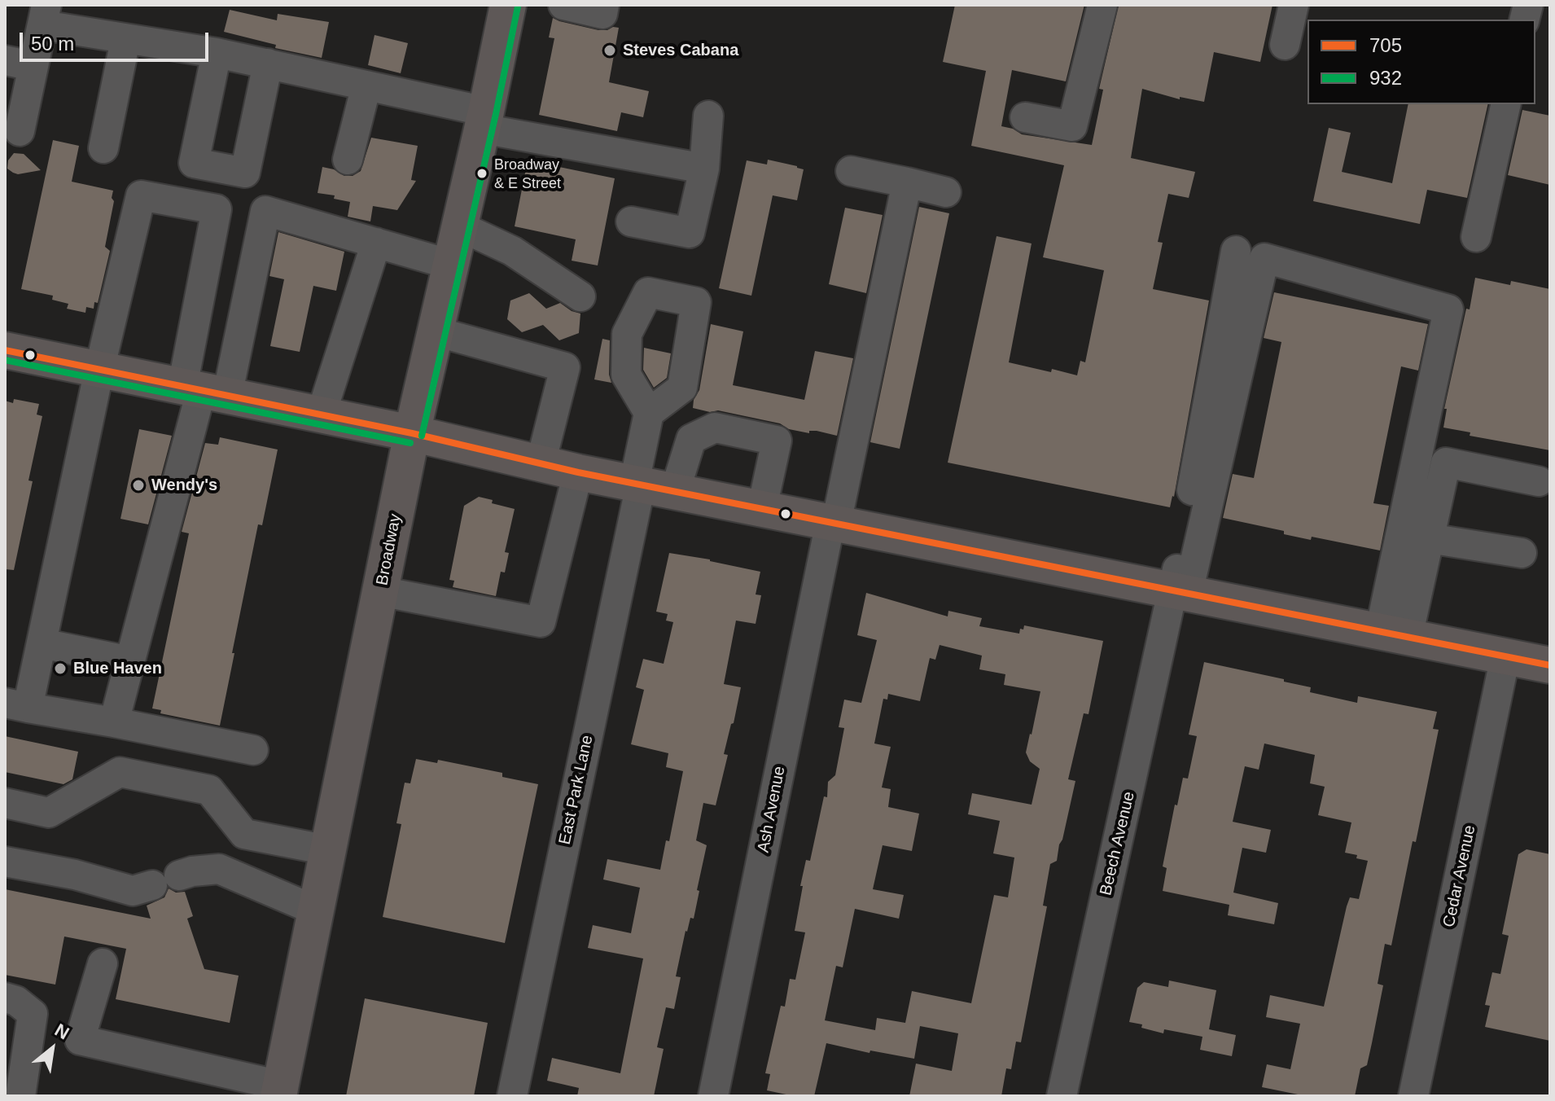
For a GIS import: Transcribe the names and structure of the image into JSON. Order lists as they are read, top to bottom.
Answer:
{
  "streets": {
    "main road": ["Broadway"],
    "street": [
      "East Park Lane",
      "Ash Avenue",
      "Beech Avenue",
      "Cedar Avenue"
    ]
  },
  "places": [
    "Steves Cabana",
    "Broadway & E Street",
    "Wendy's",
    "Blue Haven"
  ],
  "lines": ["transit line 932", "transit line 705"],
  "legend": ["705", "932"],
  "scale_bar": "50 m",
  "north": "top right"
}
